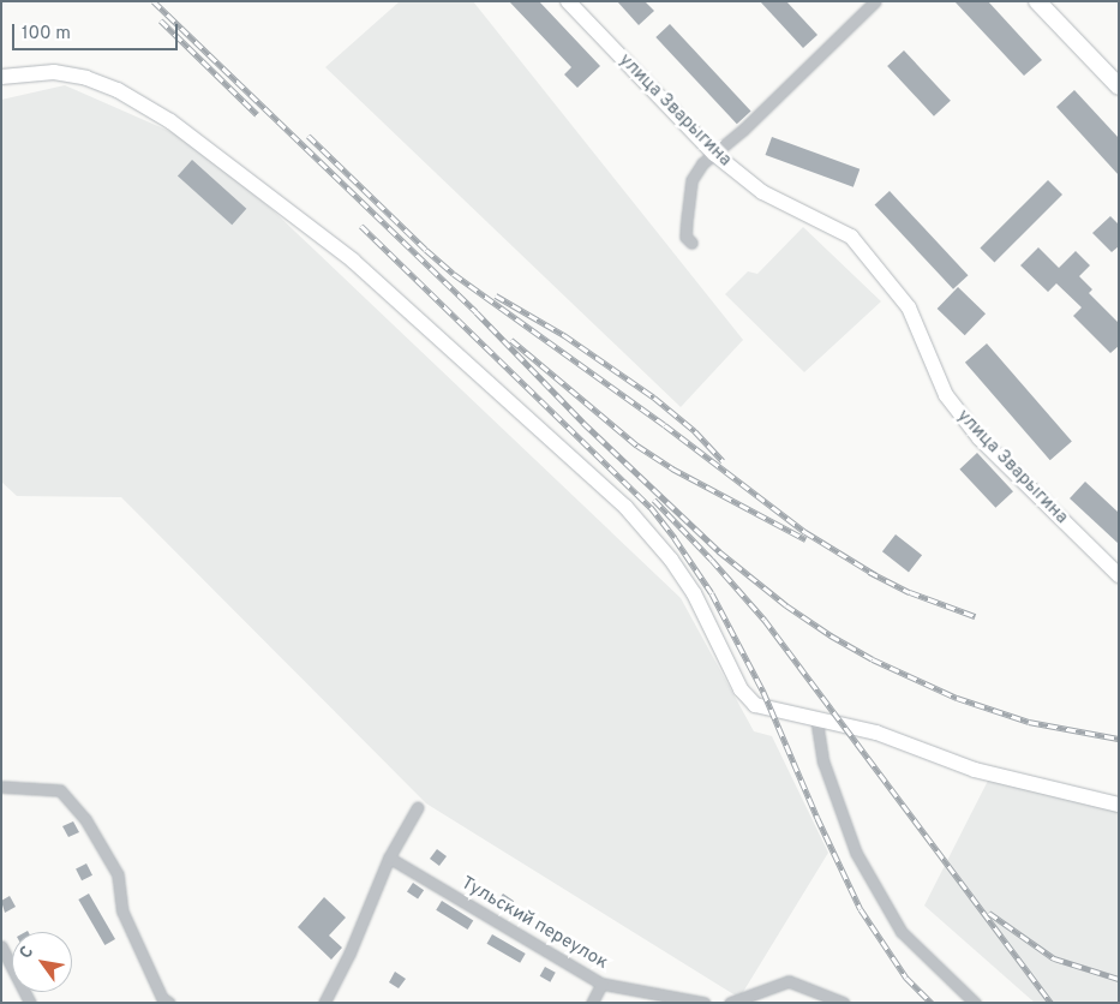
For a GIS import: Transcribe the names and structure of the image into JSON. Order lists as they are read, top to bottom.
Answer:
{
  "streets": {
    "street": ["улица Зварыгина", "Тульский переулок"]
  },
  "scale_bar": "100 m",
  "north": "top left"
}
